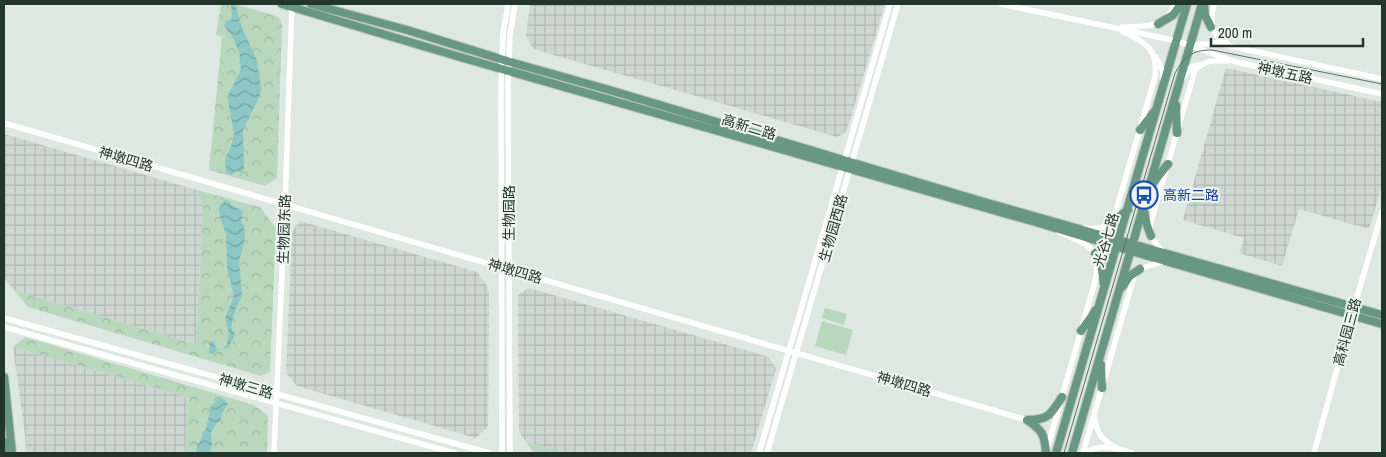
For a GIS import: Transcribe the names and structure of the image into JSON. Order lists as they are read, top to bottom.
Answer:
{
  "streets": {
    "main road": ["高新二路", "光谷七路"],
    "street": [
      "神墩五路",
      "神墩四路",
      "生物园路",
      "生物园西路",
      "生物园东路",
      "高科园三路",
      "神墩三路"
    ]
  },
  "crossings": [
    ["神墩五路", "光谷七路"],
    ["高新二路", "生物园路"],
    ["高新二路", "生物园西路"],
    ["高新二路", "生物园东路"],
    ["高新二路", "光谷七路"],
    ["高新二路", "高科园三路"],
    ["神墩四路", "生物园路"],
    ["神墩四路", "生物园西路"],
    ["神墩四路", "生物园东路"],
    ["生物园东路", "神墩三路"]
  ],
  "places": {
    "bus stop": ["高新二路"]
  },
  "scale_bar": "200 m"
}
